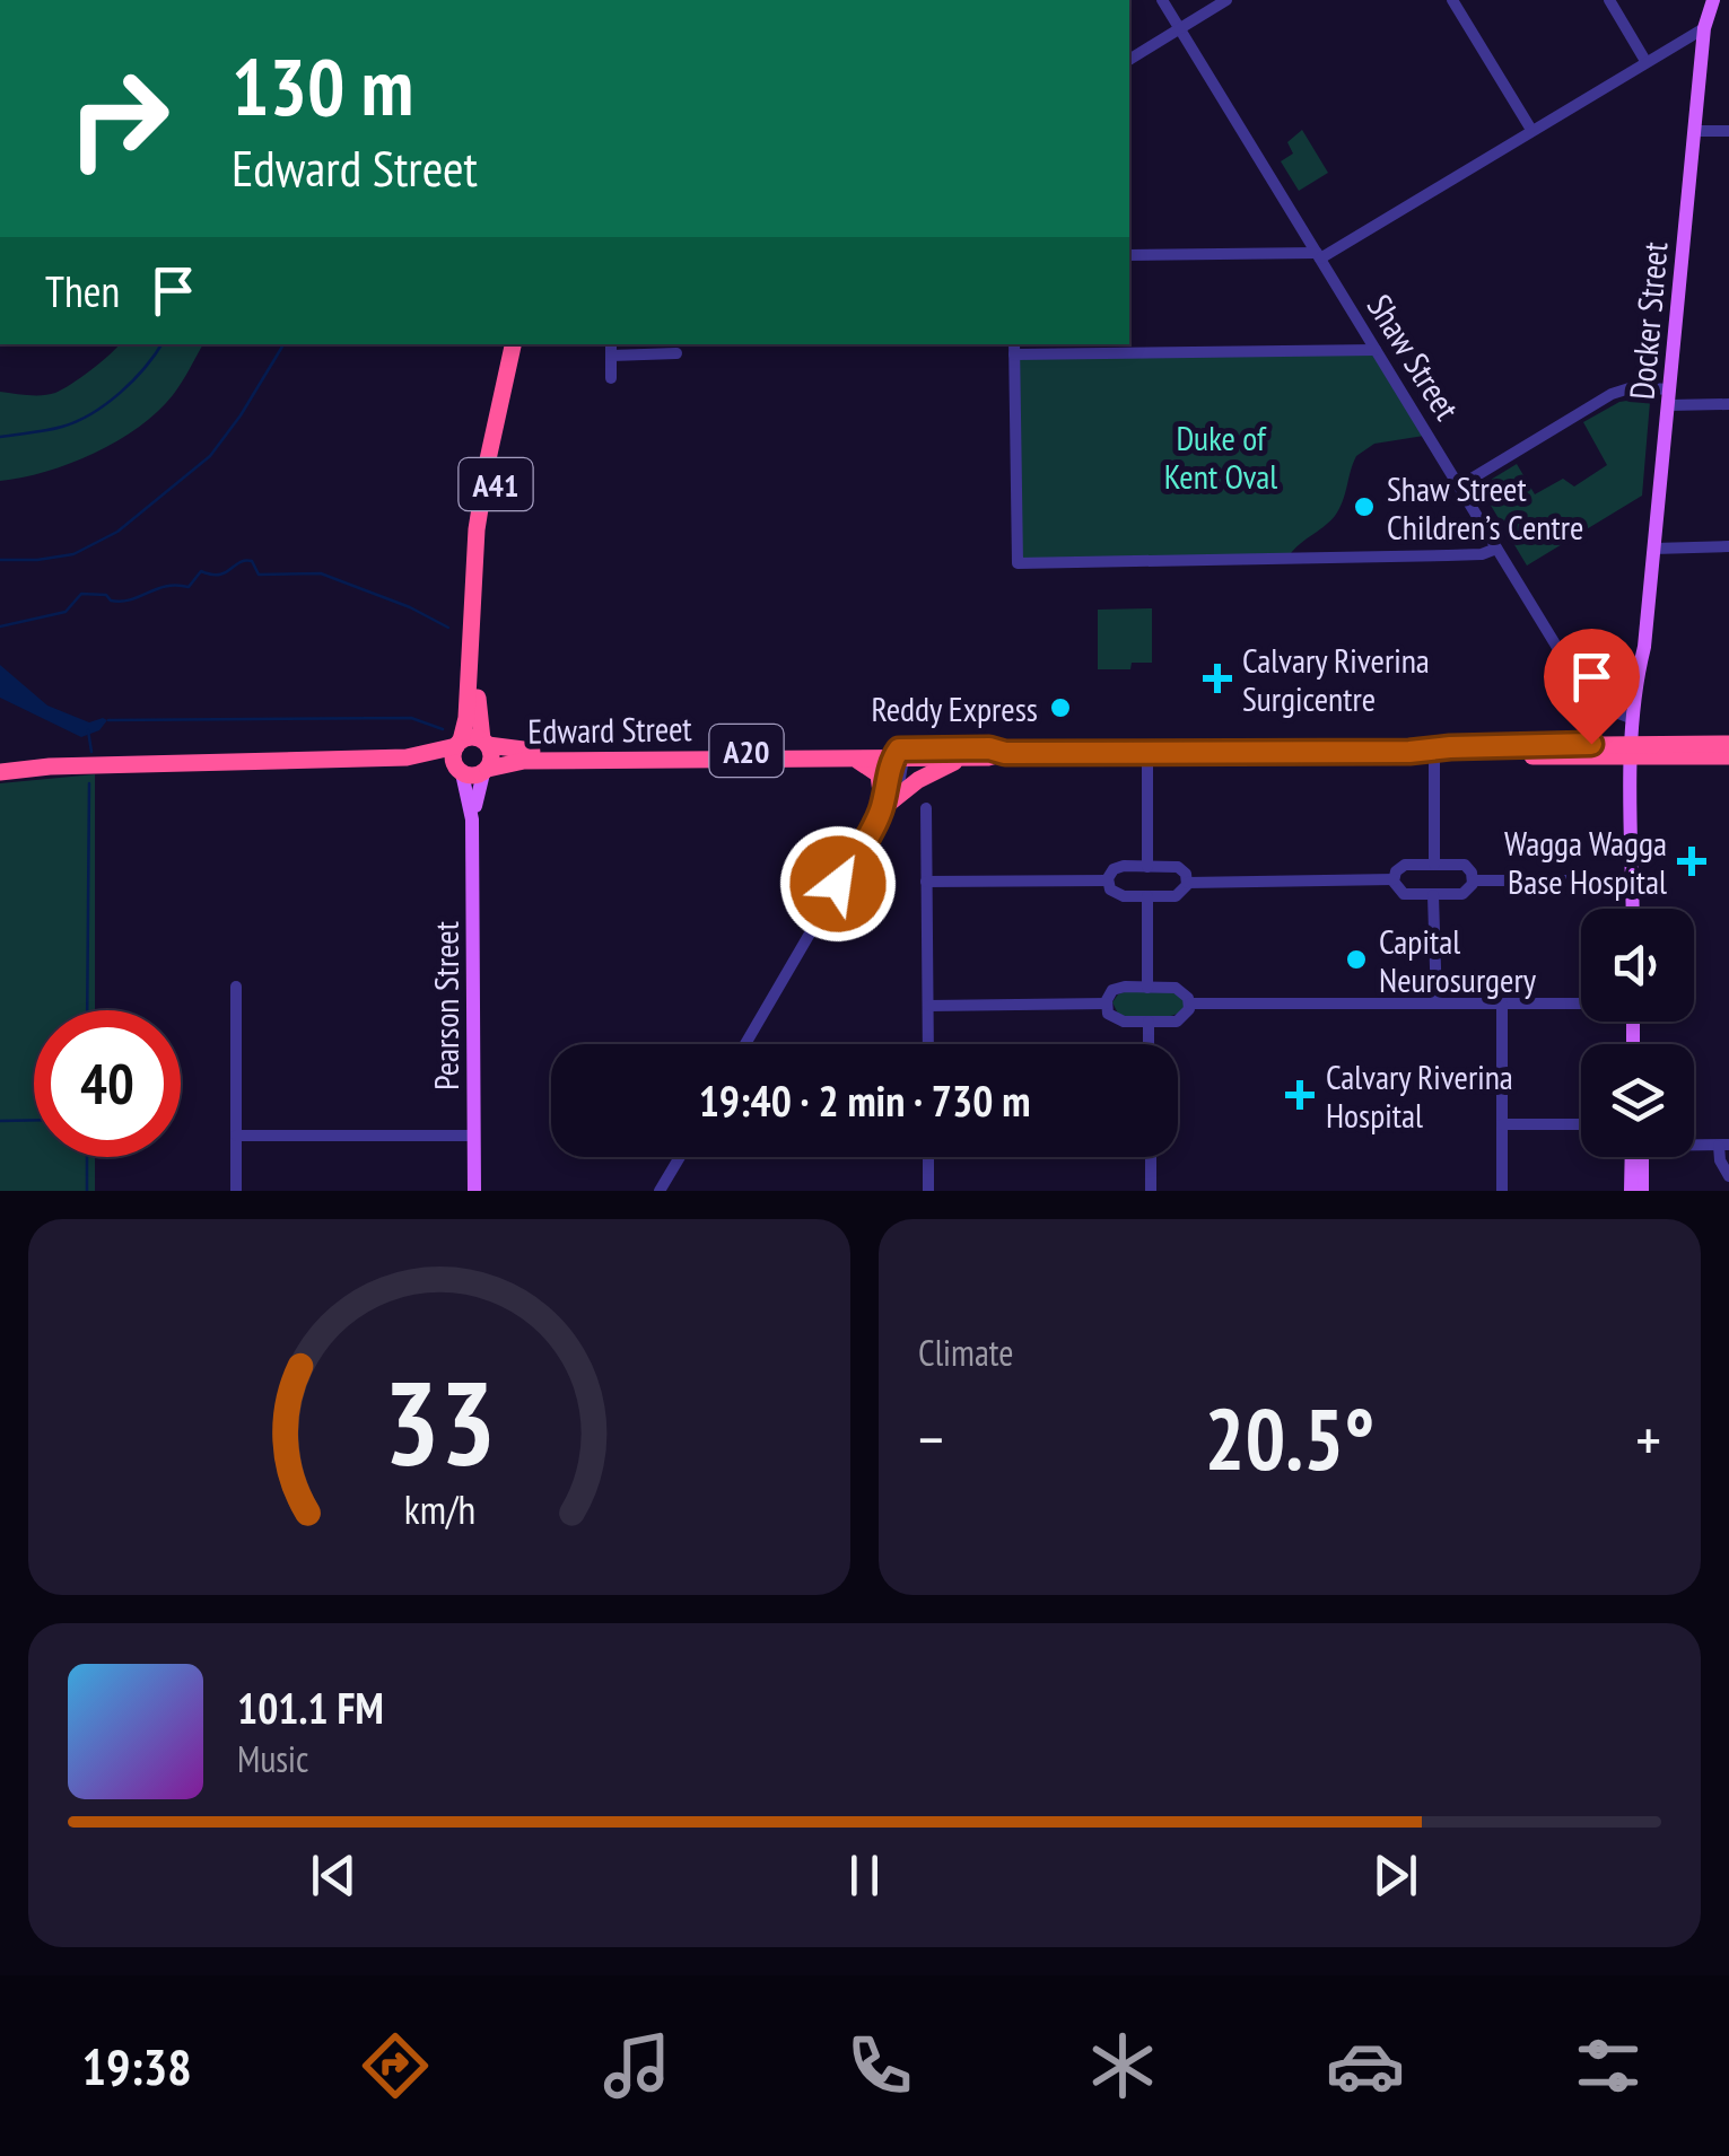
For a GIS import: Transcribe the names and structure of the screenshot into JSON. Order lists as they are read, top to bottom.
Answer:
{
  "streets": {
    "highway": ["A41", "Edward Street", "A20"],
    "main road": ["Docker Street", "Pearson Street"],
    "street": ["Shaw Street"]
  },
  "crossings": [
    ["Docker Street", "Shaw Street"],
    ["Docker Street", "Edward Street"],
    ["A41", "Edward Street"],
    ["A41", "A20"],
    ["A41", "Pearson Street"],
    ["Edward Street", "A20"],
    ["Edward Street", "Pearson Street"],
    ["A20", "Pearson Street"]
  ],
  "parks": ["Duke of Kent Oval"],
  "places": {
    "other": ["Shaw Street Children’s Centre", "Reddy Express", "Capital Neurosurgery"],
    "health": ["Calvary Riverina Surgicentre", "Wagga Wagga Base Hospital", "Calvary Riverina Hospital"]
  },
  "page": {
    "turn": ["130 m", "Edward Street"],
    "then": "Then",
    "limit": "40",
    "trip": "19:40 · 2 min · 730 m",
    "tile": "Climate",
    "heat": ["−", "20.5°", "+"],
    "song": ["101.1 FM", "Music"],
    "tabs": "19:38",
    "gauge": ["33", "km/h"]
  }
}
